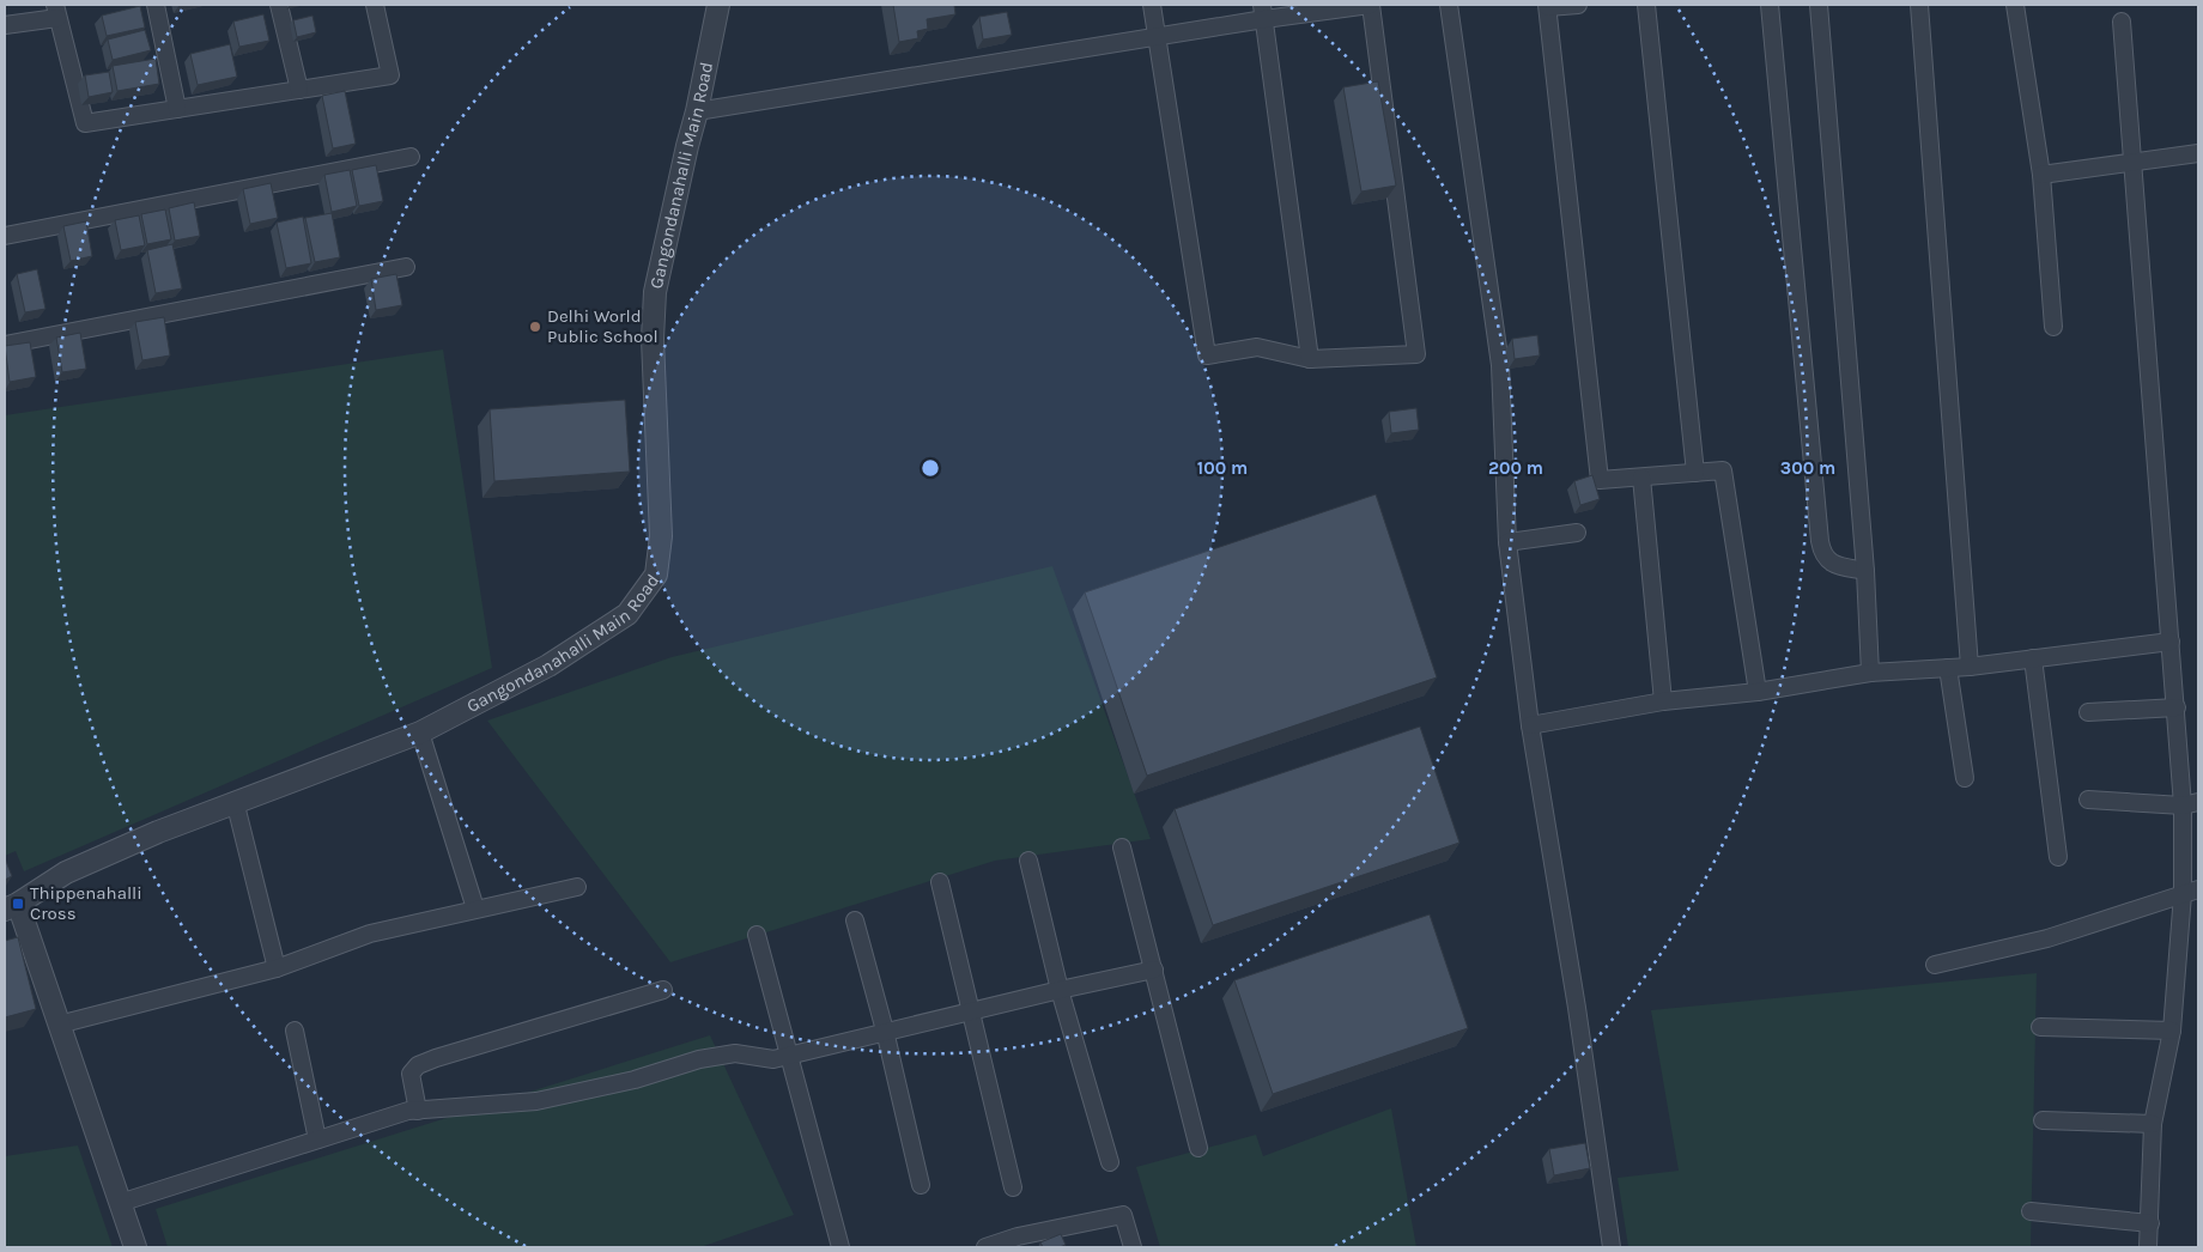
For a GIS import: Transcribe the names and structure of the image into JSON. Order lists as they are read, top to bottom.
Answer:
{
  "streets": {
    "street": ["Gangondanahalli Main Road"]
  },
  "places": {
    "other": ["Delhi World Public School"],
    "transit": ["Thippenahalli Cross"]
  },
  "rings": ["100 m", "200 m", "300 m"]
}
